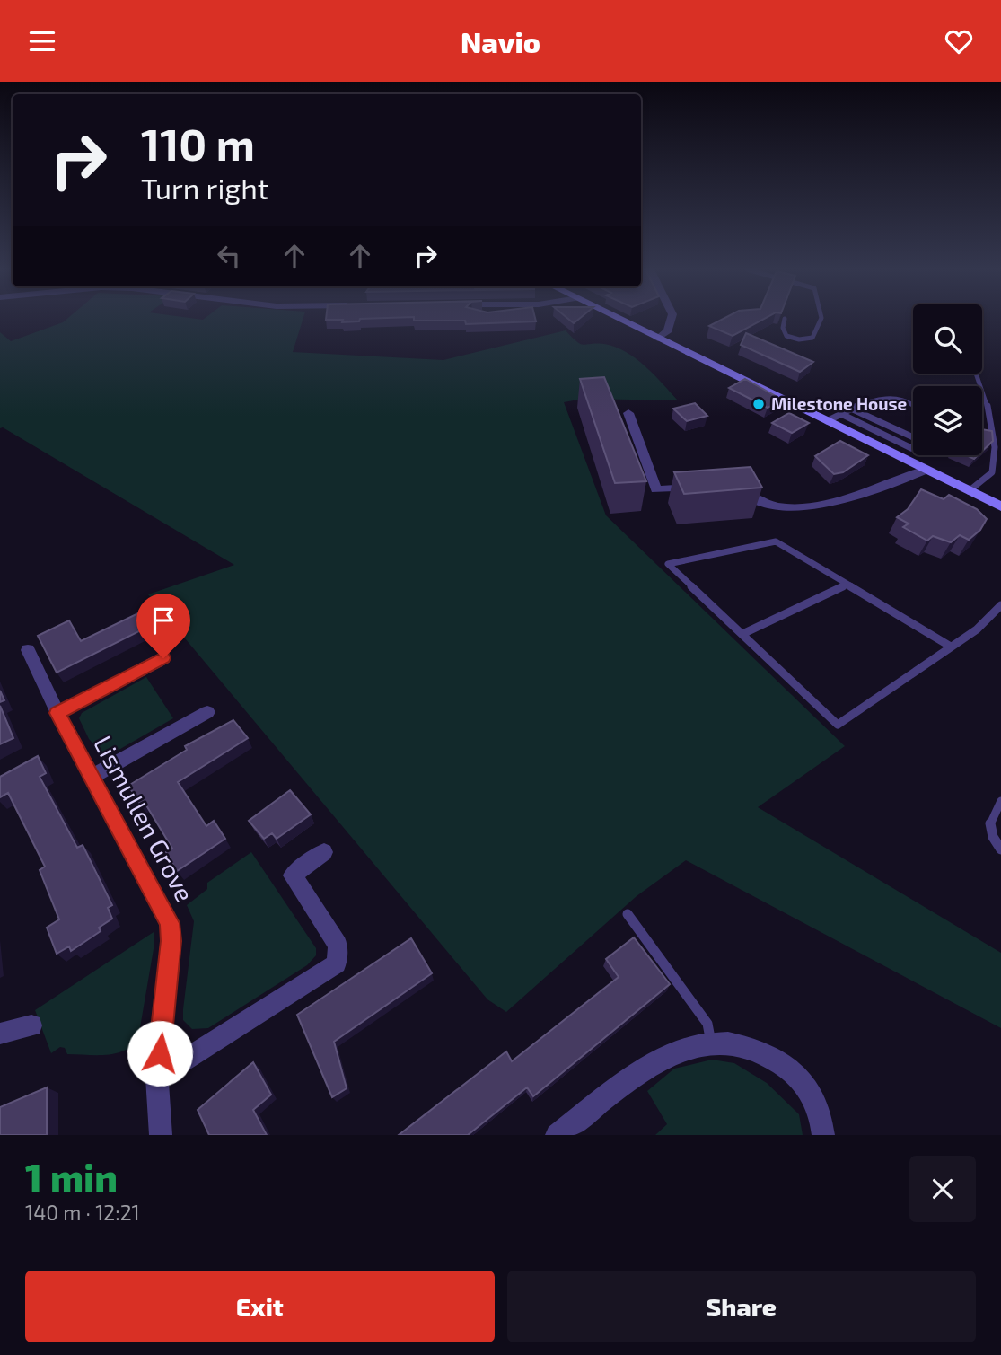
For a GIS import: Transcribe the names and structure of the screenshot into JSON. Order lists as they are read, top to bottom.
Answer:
{
  "streets": {
    "street": ["Lismullen Grove"]
  },
  "places": ["Milestone House"],
  "page": {
    "header": "Navio",
    "turn": ["110 m", "Turn right"],
    "heading": ["1 min", "140 m · 12:21"],
    "buttons": ["Exit", "Share"]
  }
}
